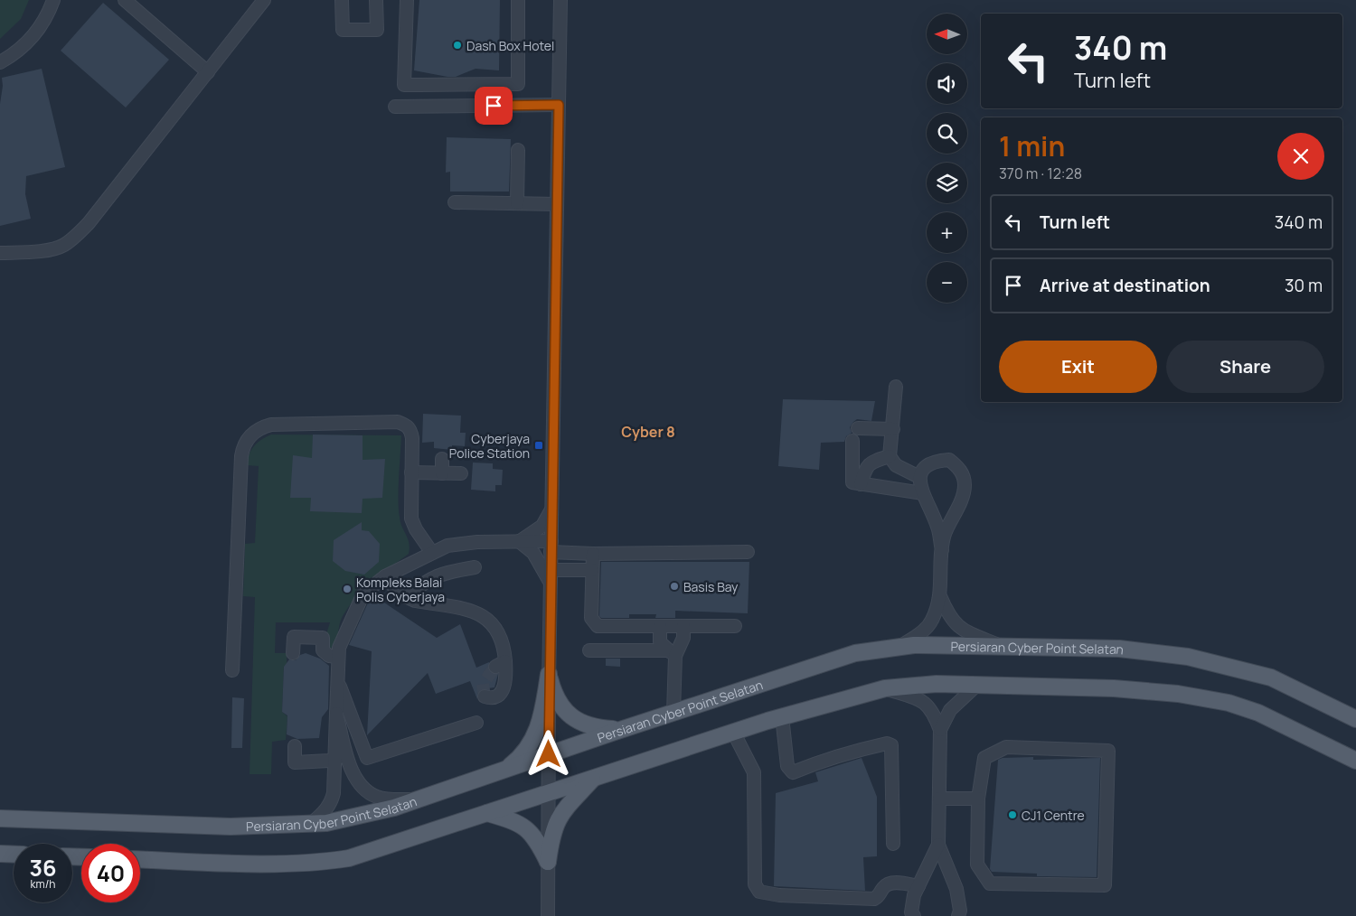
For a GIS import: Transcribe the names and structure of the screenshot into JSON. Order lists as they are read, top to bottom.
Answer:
{
  "streets": {
    "main road": ["Persiaran Cyber Point Selatan"]
  },
  "districts": ["Cyber 8"],
  "places": {
    "other": [
      "Dash Box Hotel",
      "Basis Bay",
      "Kompleks Balai Polis Cyberjaya",
      "CJ1 Centre"
    ],
    "transit": ["Cyberjaya Police Station"]
  },
  "north": "left",
  "page": {
    "map_buttons": ["+", "−"],
    "turn": ["340 m", "Turn left"],
    "heading": ["1 min", "370 m · 12:28"],
    "list": [
      {
        "name": "Turn left",
        "value": "340 m"
      },
      {
        "name": "Arrive at destination",
        "value": "30 m"
      }
    ],
    "buttons": ["Exit", "Share"],
    "speed": "36 km/h",
    "limit": "40"
  }
}
